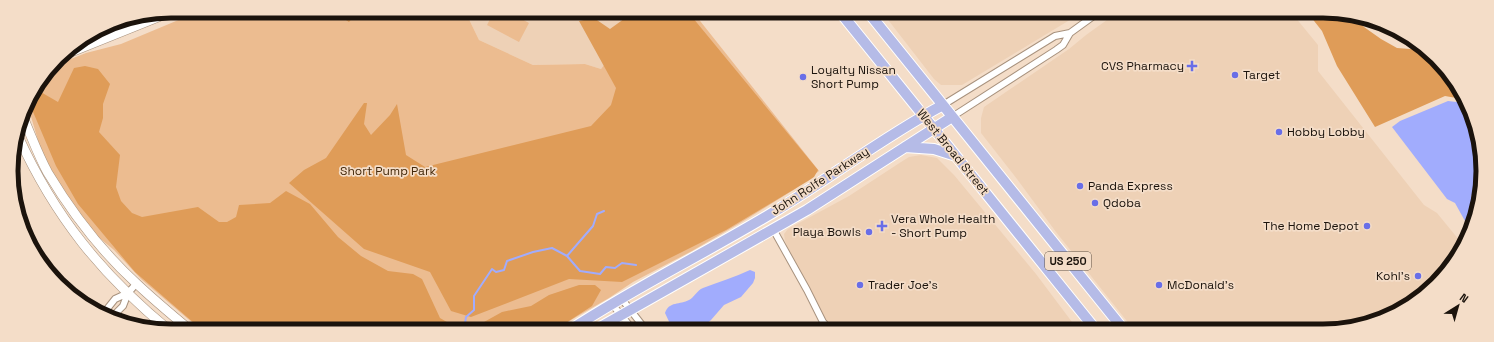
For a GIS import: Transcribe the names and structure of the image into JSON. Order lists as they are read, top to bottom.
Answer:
{
  "streets": {
    "main road": ["West Broad Street", "John Rolfe Parkway", "US 250"]
  },
  "crossings": [
    ["West Broad Street", "John Rolfe Parkway"]
  ],
  "parks": ["Short Pump Park"],
  "places": {
    "health": ["CVS Pharmacy", "Vera Whole Health - Short Pump"],
    "other": [
      "Target",
      "Loyalty Nissan Short Pump",
      "Hobby Lobby",
      "Panda Express",
      "Qdoba",
      "The Home Depot",
      "Playa Bowls",
      "Kohl's",
      "Trader Joe's",
      "McDonald's"
    ]
  },
  "north": "top right"
}
